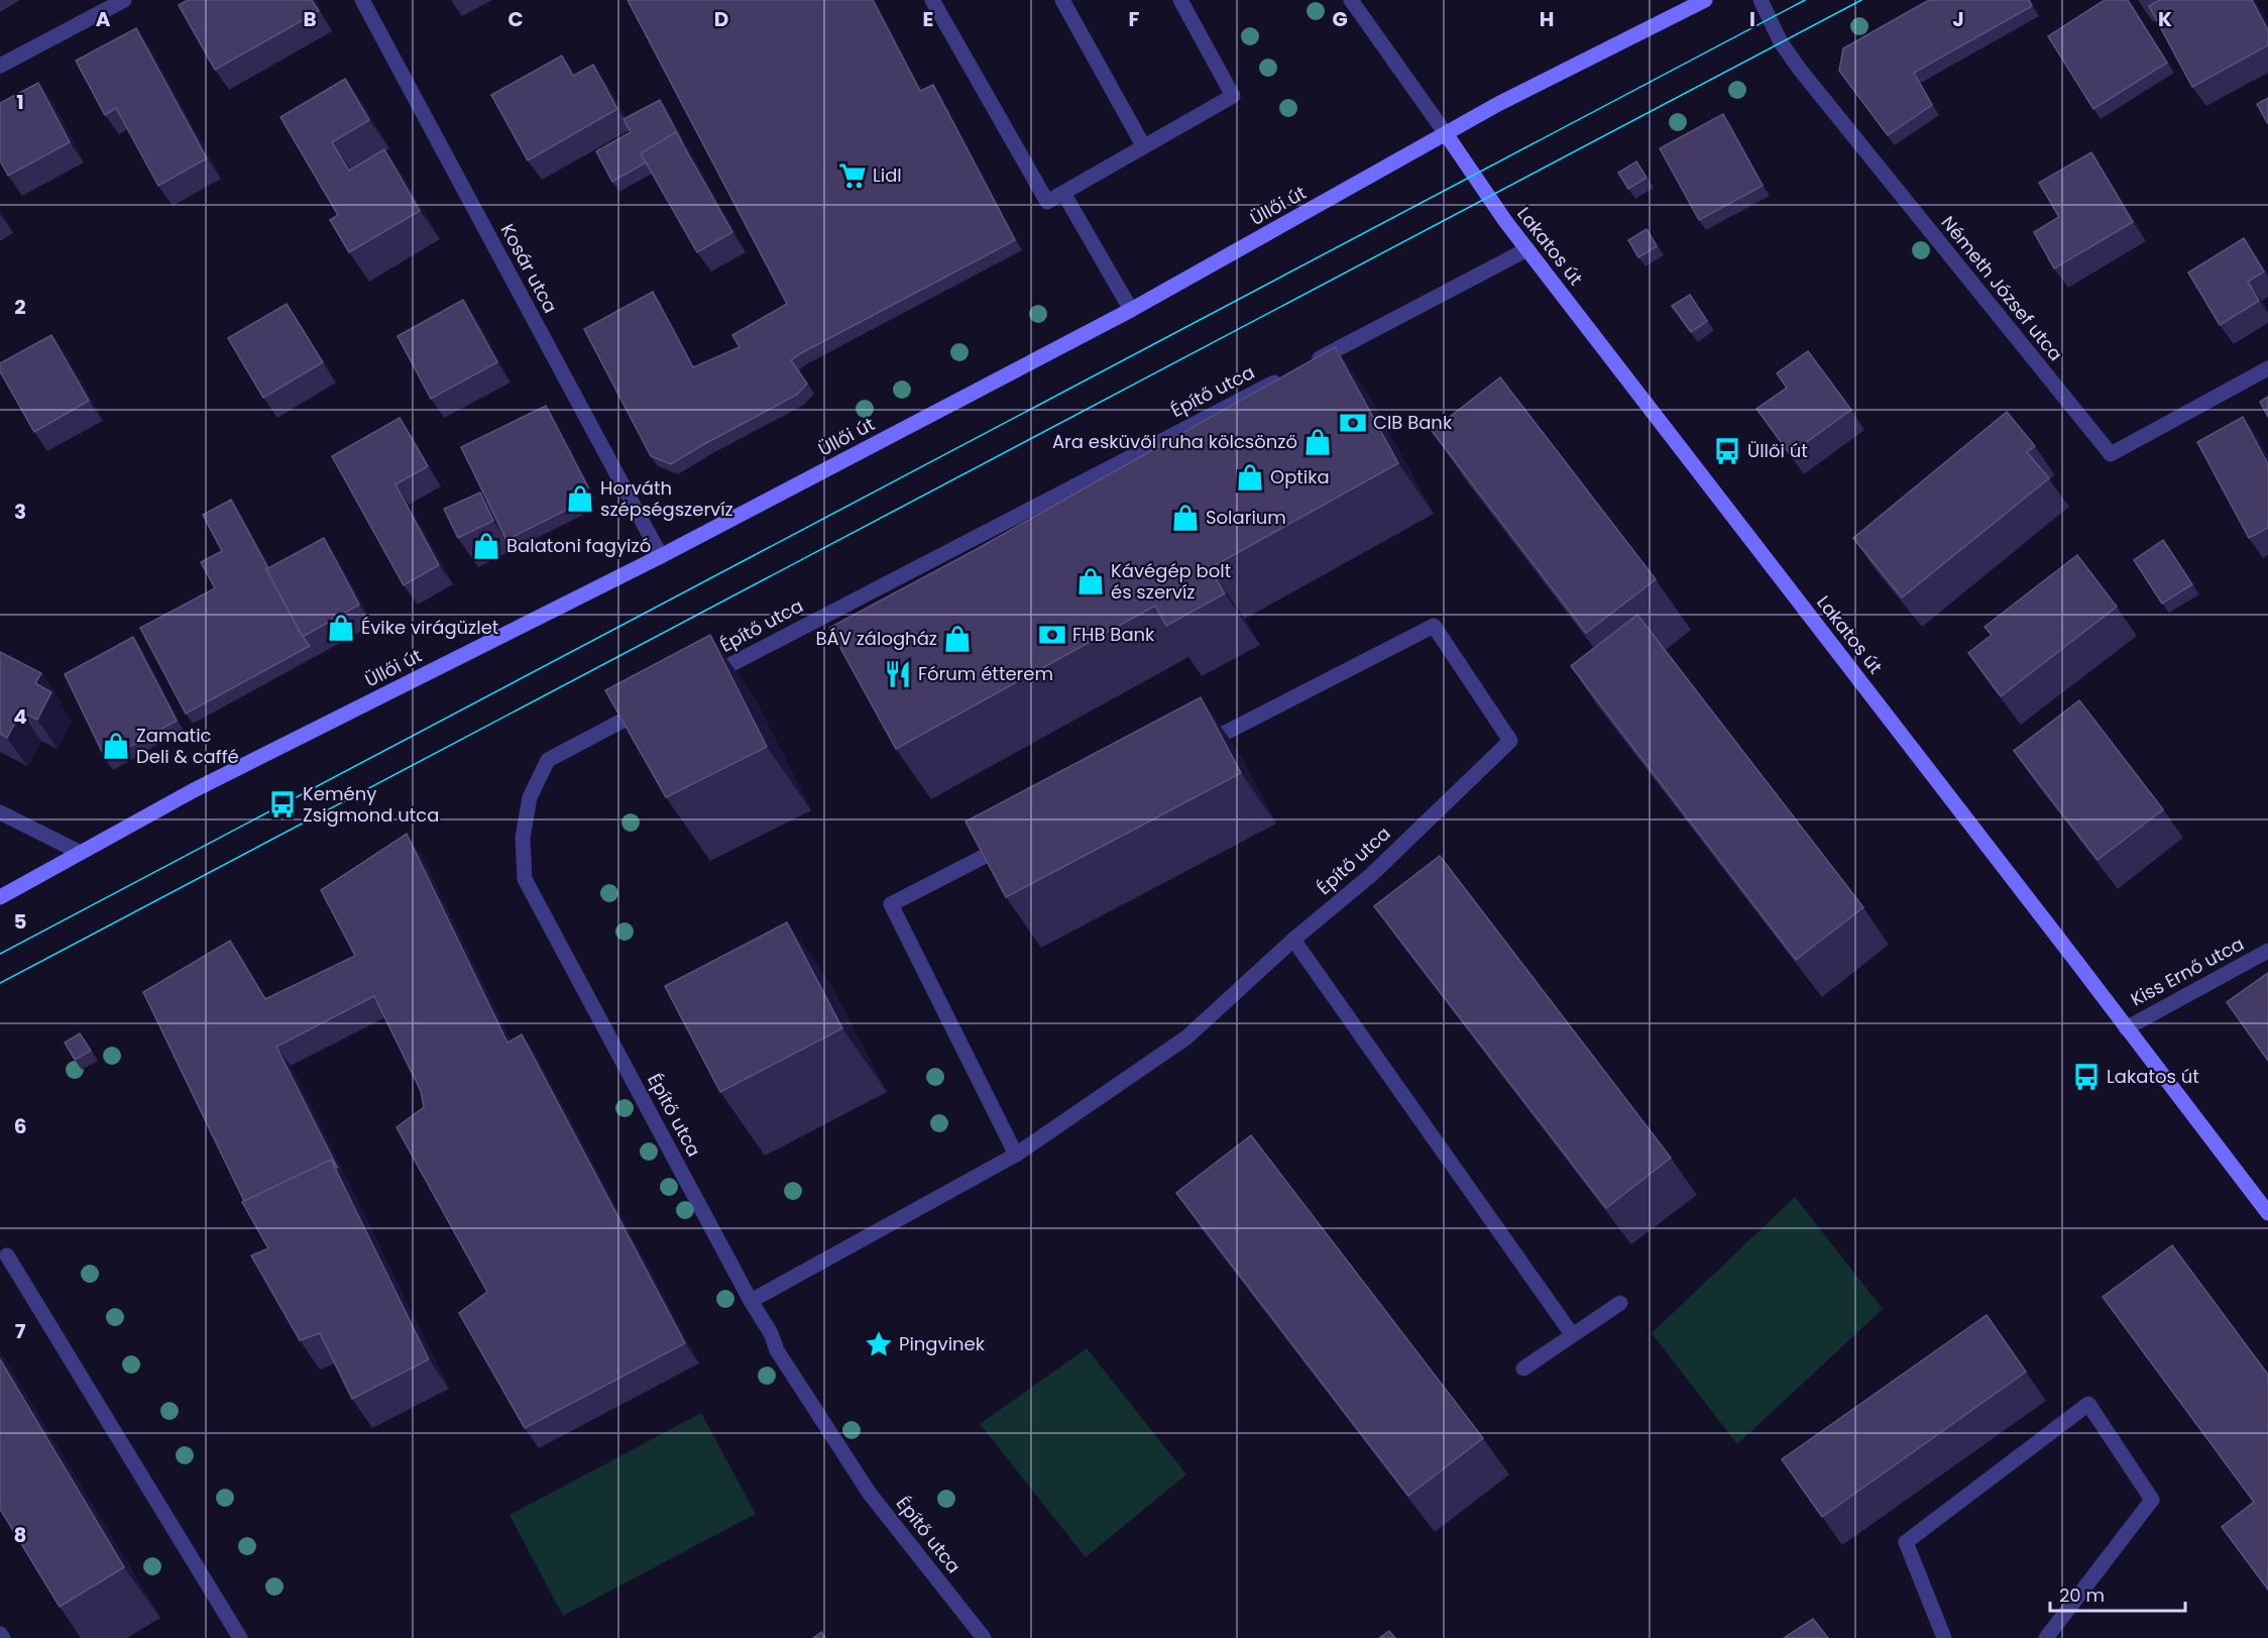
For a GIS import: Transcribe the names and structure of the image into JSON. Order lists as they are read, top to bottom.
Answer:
{
  "streets": {
    "main road": ["Üllői út", "Lakatos út"],
    "street": [
      "Kosár utca",
      "Németh József utca",
      "Építő utca",
      "Kiss Ernő utca"
    ]
  },
  "crossings": [
    ["Üllői út", "Lakatos út"],
    ["Üllői út", "Kosár utca"],
    ["Lakatos út", "Kiss Ernő utca"]
  ],
  "places": {
    "supermarket": ["Lidl"],
    "bank": ["CIB Bank", "FHB Bank"],
    "shop": [
      "Ara esküvői ruha kölcsönző",
      "Optika",
      "Horváth szépségszervíz",
      "Solarium",
      "Balatoni fagyizó",
      "Kávégép bolt és szervíz",
      "Évike virágüzlet",
      "BÁV zálogház",
      "Zamatic Deli & caffé"
    ],
    "bus stop": ["Üllői út", "Kemény Zsigmond utca", "Lakatos út"],
    "restaurant": ["Fórum étterem"],
    "place": ["Pingvinek"]
  },
  "scale_bar": "20 m",
  "grid": {
    "columns": [
      "A",
      "B",
      "C",
      "D",
      "E",
      "F",
      "G",
      "H",
      "I",
      "J",
      "K"
    ],
    "rows": [
      "1",
      "2",
      "3",
      "4",
      "5",
      "6",
      "7",
      "8"
    ]
  }
}
